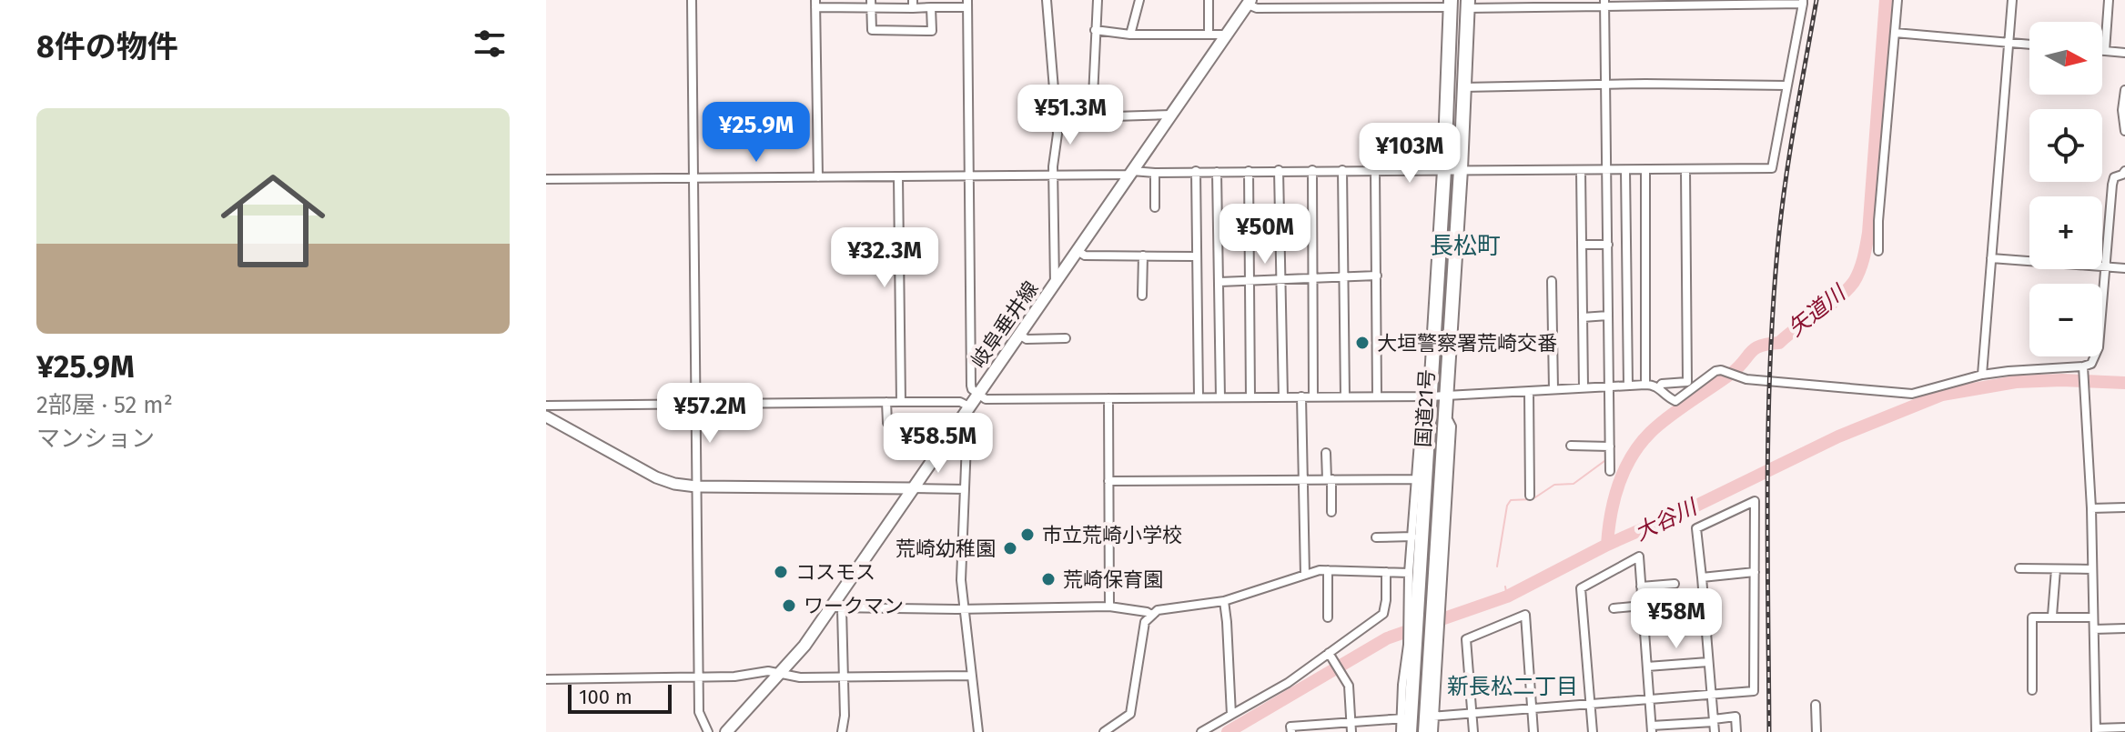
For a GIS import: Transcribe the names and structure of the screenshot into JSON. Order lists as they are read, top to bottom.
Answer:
{
  "streets": {
    "highway": ["国道21号"],
    "main road": ["岐阜垂井線"]
  },
  "districts": ["長松町", "新長松二丁目"],
  "water": ["矢道川", "大谷川"],
  "places": [
    "大垣警察署荒崎交番",
    "市立荒崎小学校",
    "荒崎幼稚園",
    "コスモス",
    "荒崎保育園",
    "ワークマン"
  ],
  "scale_bar": "100 m",
  "north": "right",
  "page": {
    "heading": "8件の物件",
    "map_buttons": ["+", "−"],
    "price": [
      "¥51.3M",
      "¥25.9M",
      "¥103M",
      "¥50M",
      "¥32.3M",
      "¥57.2M",
      "¥58.5M",
      "¥58M"
    ],
    "list": [
      {
        "name": "¥25.9M",
        "note": "2部屋 · 52 m² · マンション"
      }
    ],
    "scale": "100 m"
  }
}
